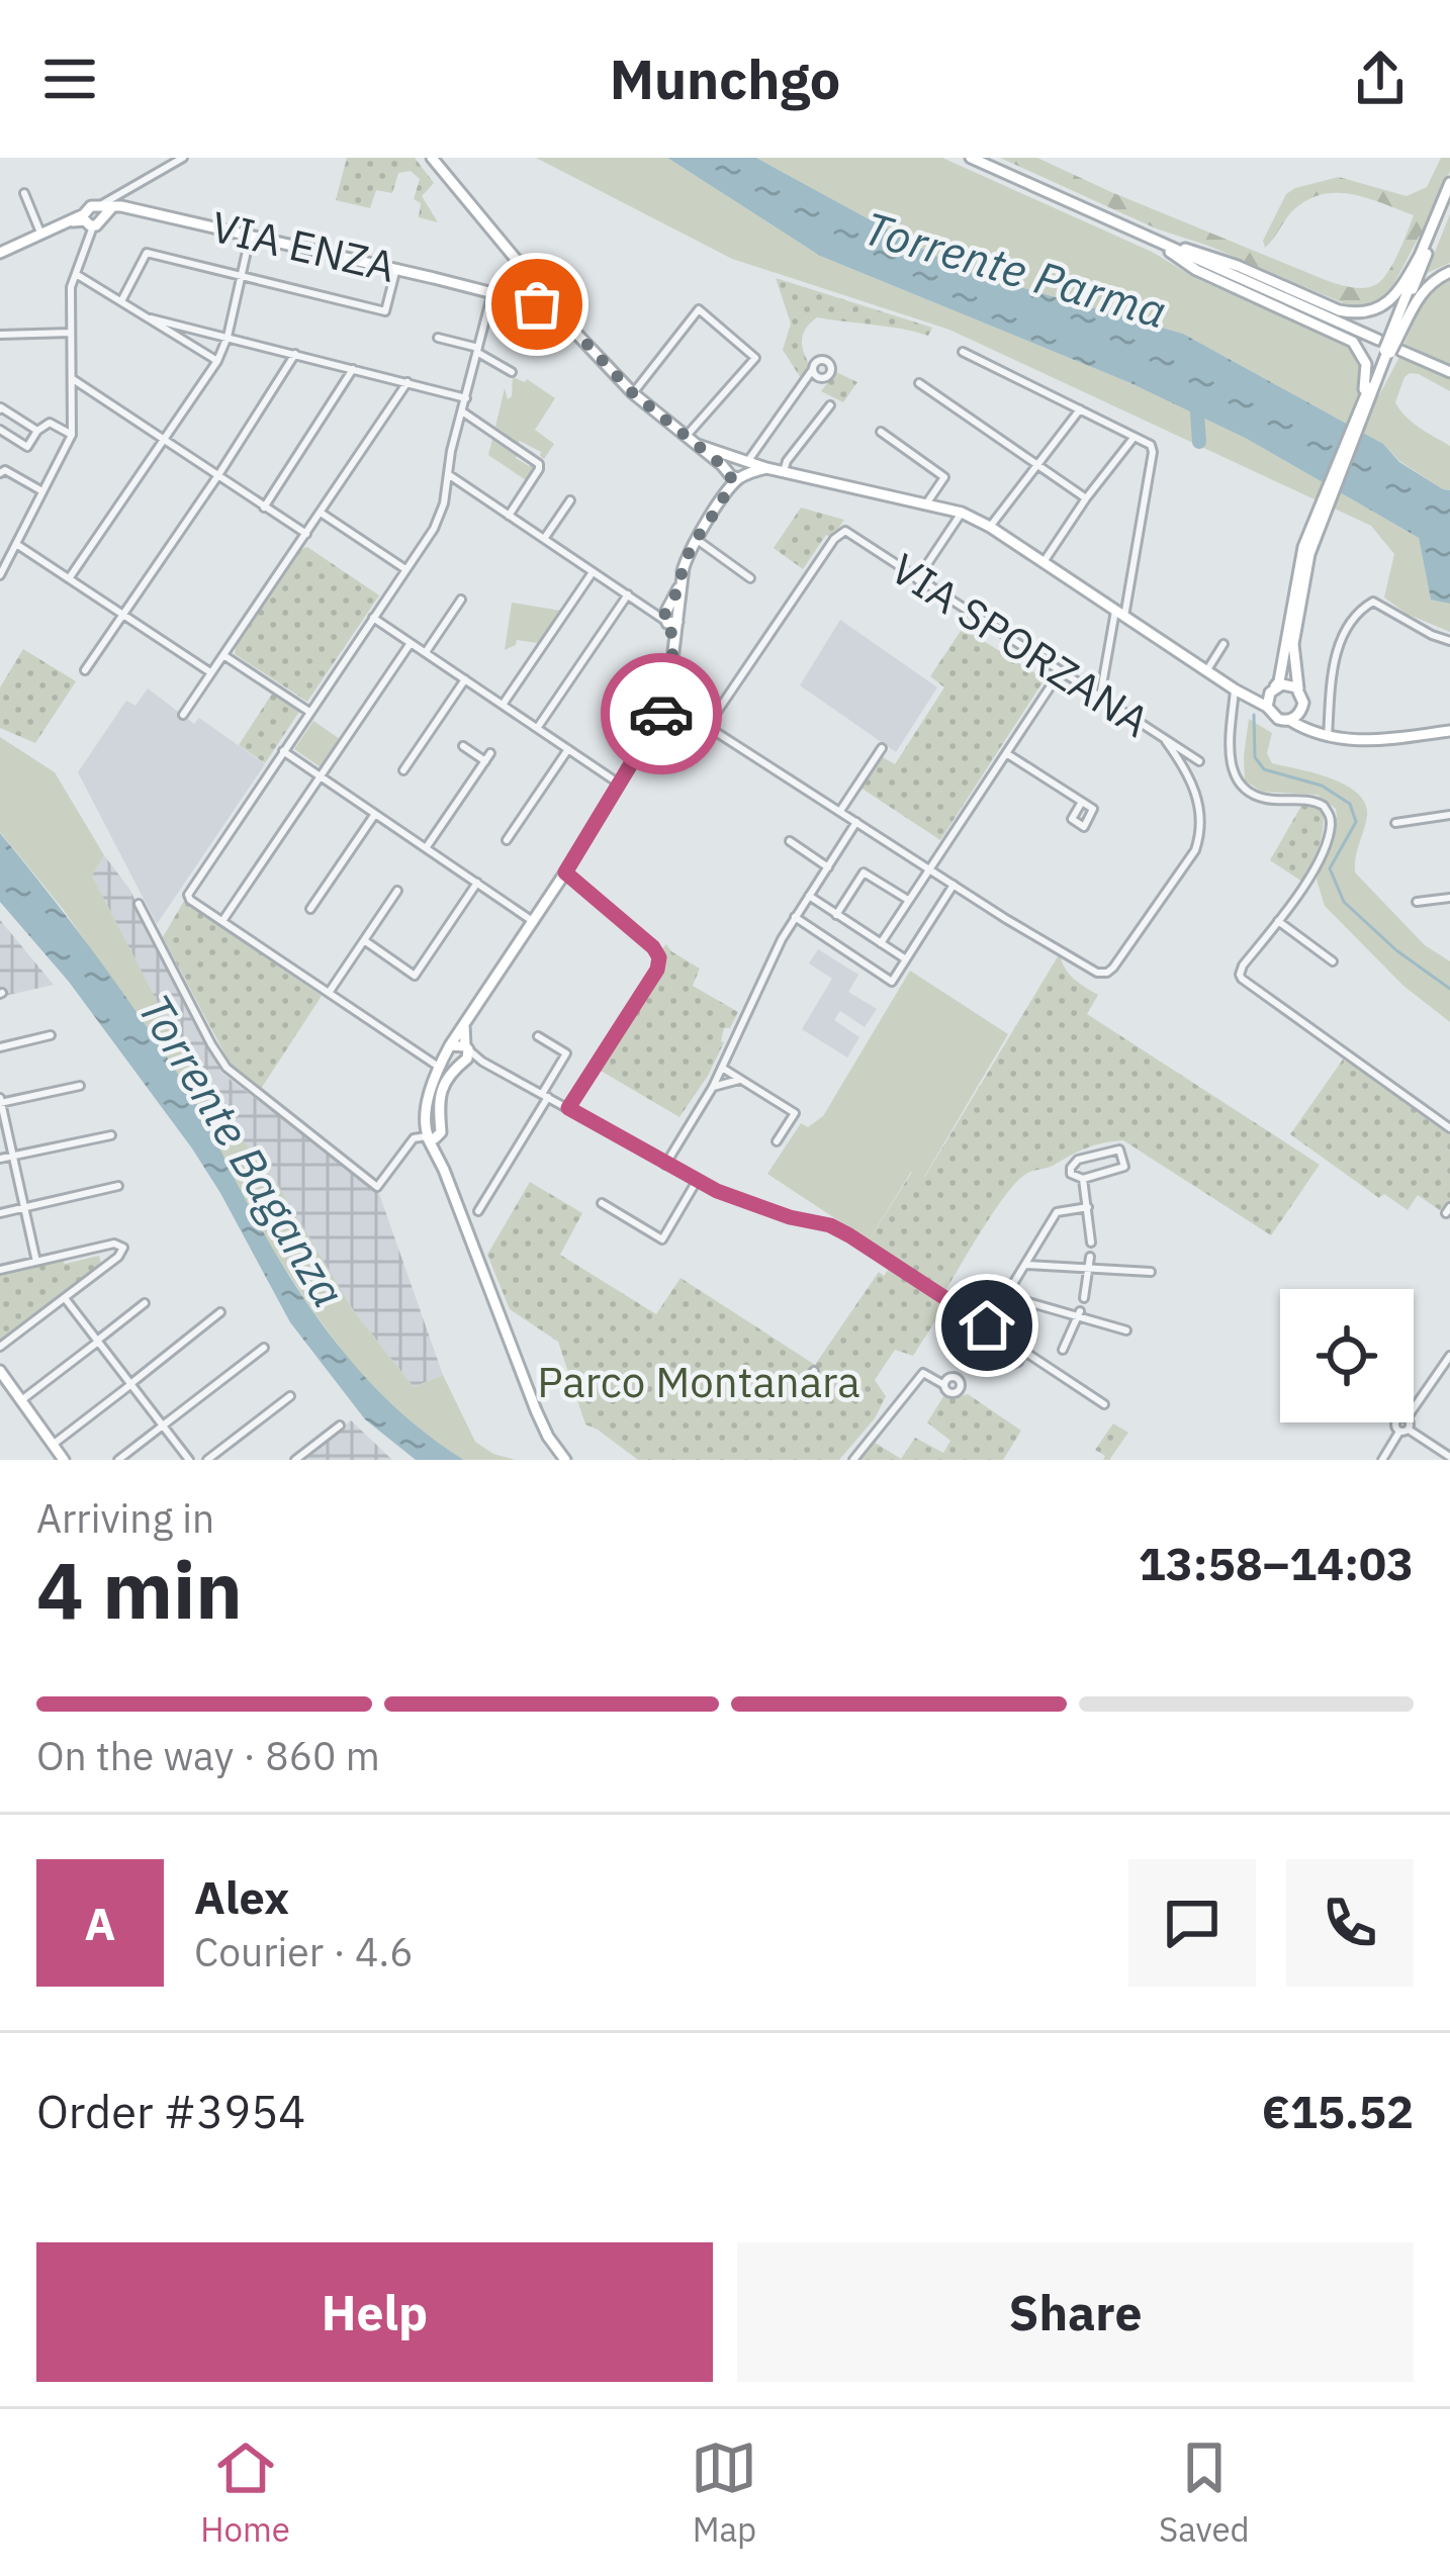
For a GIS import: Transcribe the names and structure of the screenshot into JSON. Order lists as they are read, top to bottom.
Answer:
{
  "streets": {
    "street": ["VIA ENZA", "VIA SPORZANA"]
  },
  "water": ["Torrente Parma", "Torrente Baganza"],
  "parks": ["Parco Montanara"],
  "page": {
    "header": "Munchgo",
    "heading": ["4 min", "Arriving in", "13:58–14:03"],
    "panel": [
      "Alex",
      "Courier · 4.6",
      "Order #3954",
      "€15.52"
    ],
    "bar": "On the way · 860 m",
    "round": "A",
    "buttons": ["Help", "Share"],
    "tabs": ["Home", "Map", "Saved"]
  }
}
